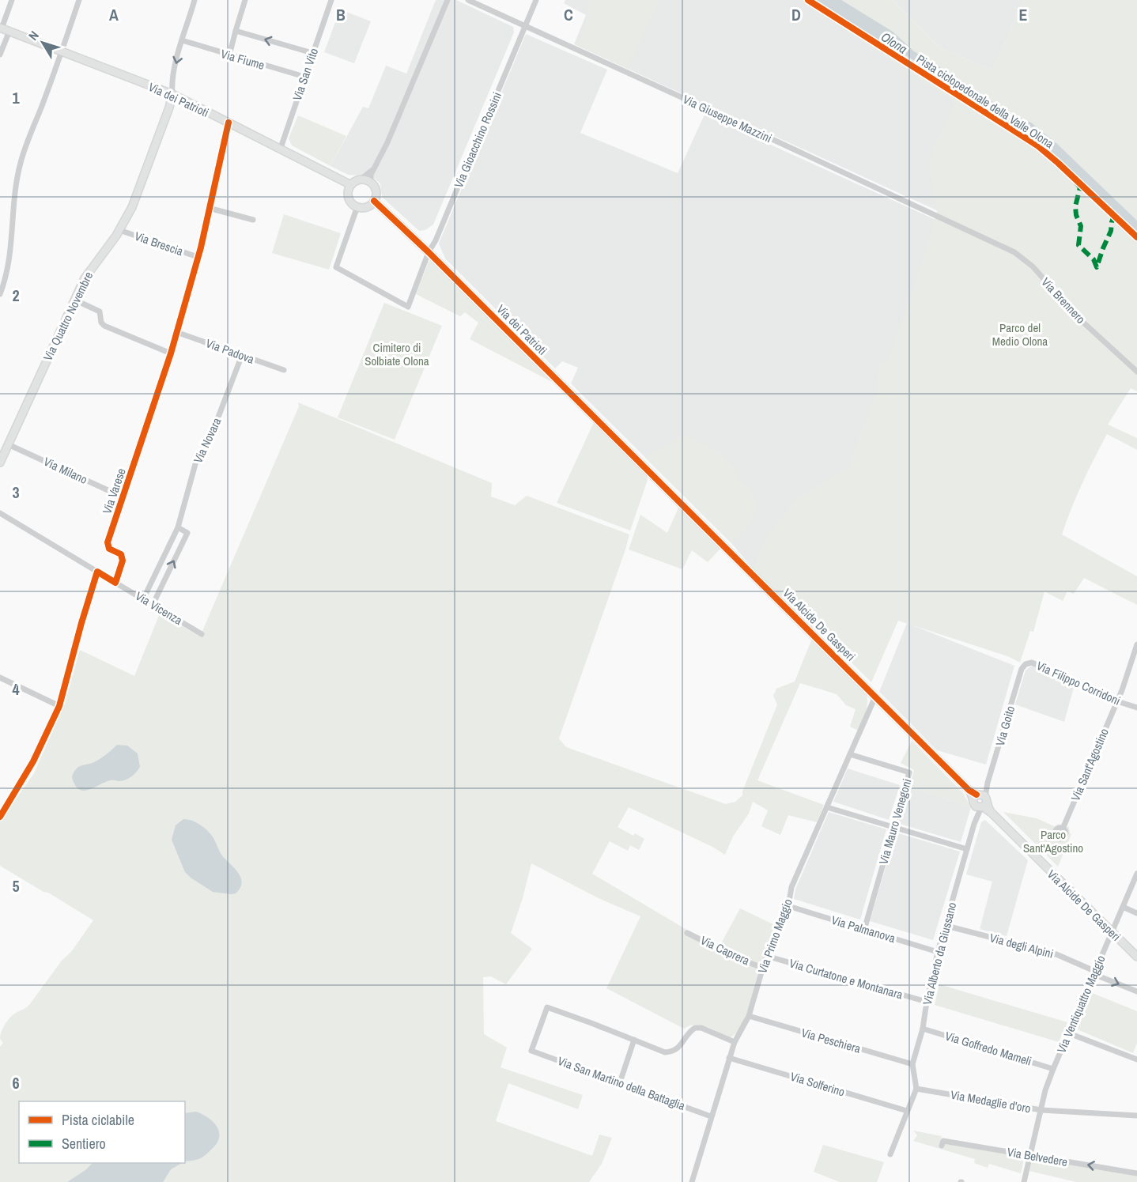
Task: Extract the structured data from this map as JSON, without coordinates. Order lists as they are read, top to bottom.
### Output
{
  "streets": {
    "street": [
      "Via Fiume",
      "Via San Vito",
      "Via dei Patrioti",
      "Via Giuseppe Mazzini",
      "Via Gioacchino Rossini",
      "Via Brescia",
      "Via Brennero",
      "Via Quattro Novembre",
      "Via Padova",
      "Via Novara",
      "Via Milano",
      "Via Varese",
      "Via Vicenza",
      "Via Alcide De Gasperi",
      "Via Filippo Corridoni",
      "Via Goito",
      "Via Sant'Agostino",
      "Via Mauro Venegoni",
      "Via Palmanova",
      "Via Primo Maggio",
      "Via degli Alpini",
      "Via Caprera",
      "Via Alberto da Giussano",
      "Via Curtatone e Montanara",
      "Via Ventiquattro Maggio",
      "Via Peschiera",
      "Via Goffredo Mameli",
      "Via San Martino della Battaglia",
      "Via Solferino",
      "Via Medaglie d'oro",
      "Via Belvedere"
    ],
    "cycle path": ["Pista ciclopedonale della Valle Olona"]
  },
  "crossings": [
    ["Via Fiume", "Via San Vito"],
    ["Via San Vito", "Via dei Patrioti"],
    ["Via dei Patrioti", "Via Gioacchino Rossini"],
    ["Via dei Patrioti", "Via Quattro Novembre"],
    ["Via dei Patrioti", "Via Varese"],
    ["Via dei Patrioti", "Via Alcide De Gasperi"],
    ["Via Giuseppe Mazzini", "Via Gioacchino Rossini"],
    ["Via Giuseppe Mazzini", "Via Brennero"],
    ["Via Brescia", "Via Quattro Novembre"],
    ["Via Brescia", "Via Varese"],
    ["Via Quattro Novembre", "Via Milano"],
    ["Via Padova", "Via Novara"],
    ["Via Padova", "Via Varese"],
    ["Via Novara", "Via Vicenza"],
    ["Via Milano", "Via Varese"],
    ["Via Varese", "Via Vicenza"],
    ["Via Alcide De Gasperi", "Via Goito"],
    ["Via Alcide De Gasperi", "Via Primo Maggio"],
    ["Via Alcide De Gasperi", "Via Alberto da Giussano"],
    ["Via Alcide De Gasperi", "Via Ventiquattro Maggio"],
    ["Via Filippo Corridoni", "Via Goito"],
    ["Via Filippo Corridoni", "Via Sant'Agostino"],
    ["Via Goito", "Via Alberto da Giussano"],
    ["Via Mauro Venegoni", "Via Palmanova"],
    ["Via Mauro Venegoni", "Via Primo Maggio"],
    ["Via Palmanova", "Via Primo Maggio"],
    ["Via Palmanova", "Via Alberto da Giussano"],
    ["Via Primo Maggio", "Via Caprera"],
    ["Via Primo Maggio", "Via Curtatone e Montanara"],
    ["Via Primo Maggio", "Via Peschiera"],
    ["Via Primo Maggio", "Via San Martino della Battaglia"],
    ["Via Primo Maggio", "Via Solferino"],
    ["Via degli Alpini", "Via Alberto da Giussano"],
    ["Via degli Alpini", "Via Ventiquattro Maggio"],
    ["Via Alberto da Giussano", "Via Curtatone e Montanara"],
    ["Via Alberto da Giussano", "Via Peschiera"],
    ["Via Alberto da Giussano", "Via Goffredo Mameli"],
    ["Via Alberto da Giussano", "Via Medaglie d'oro"],
    ["Via Ventiquattro Maggio", "Via Goffredo Mameli"],
    ["Via Ventiquattro Maggio", "Via Medaglie d'oro"],
    ["Via Ventiquattro Maggio", "Via Belvedere"]
  ],
  "one_way": ["Via Belvedere"],
  "water": ["Olona"],
  "parks": ["Parco del Medio Olona", "Cimitero di Solbiate Olona", "Parco Sant'Agostino"],
  "legend": ["Pista ciclabile", "Sentiero"],
  "north": "top left",
  "grid": {
    "columns": [
      "A",
      "B",
      "C",
      "D",
      "E"
    ],
    "rows": [
      "1",
      "2",
      "3",
      "4",
      "5",
      "6"
    ]
  }
}
